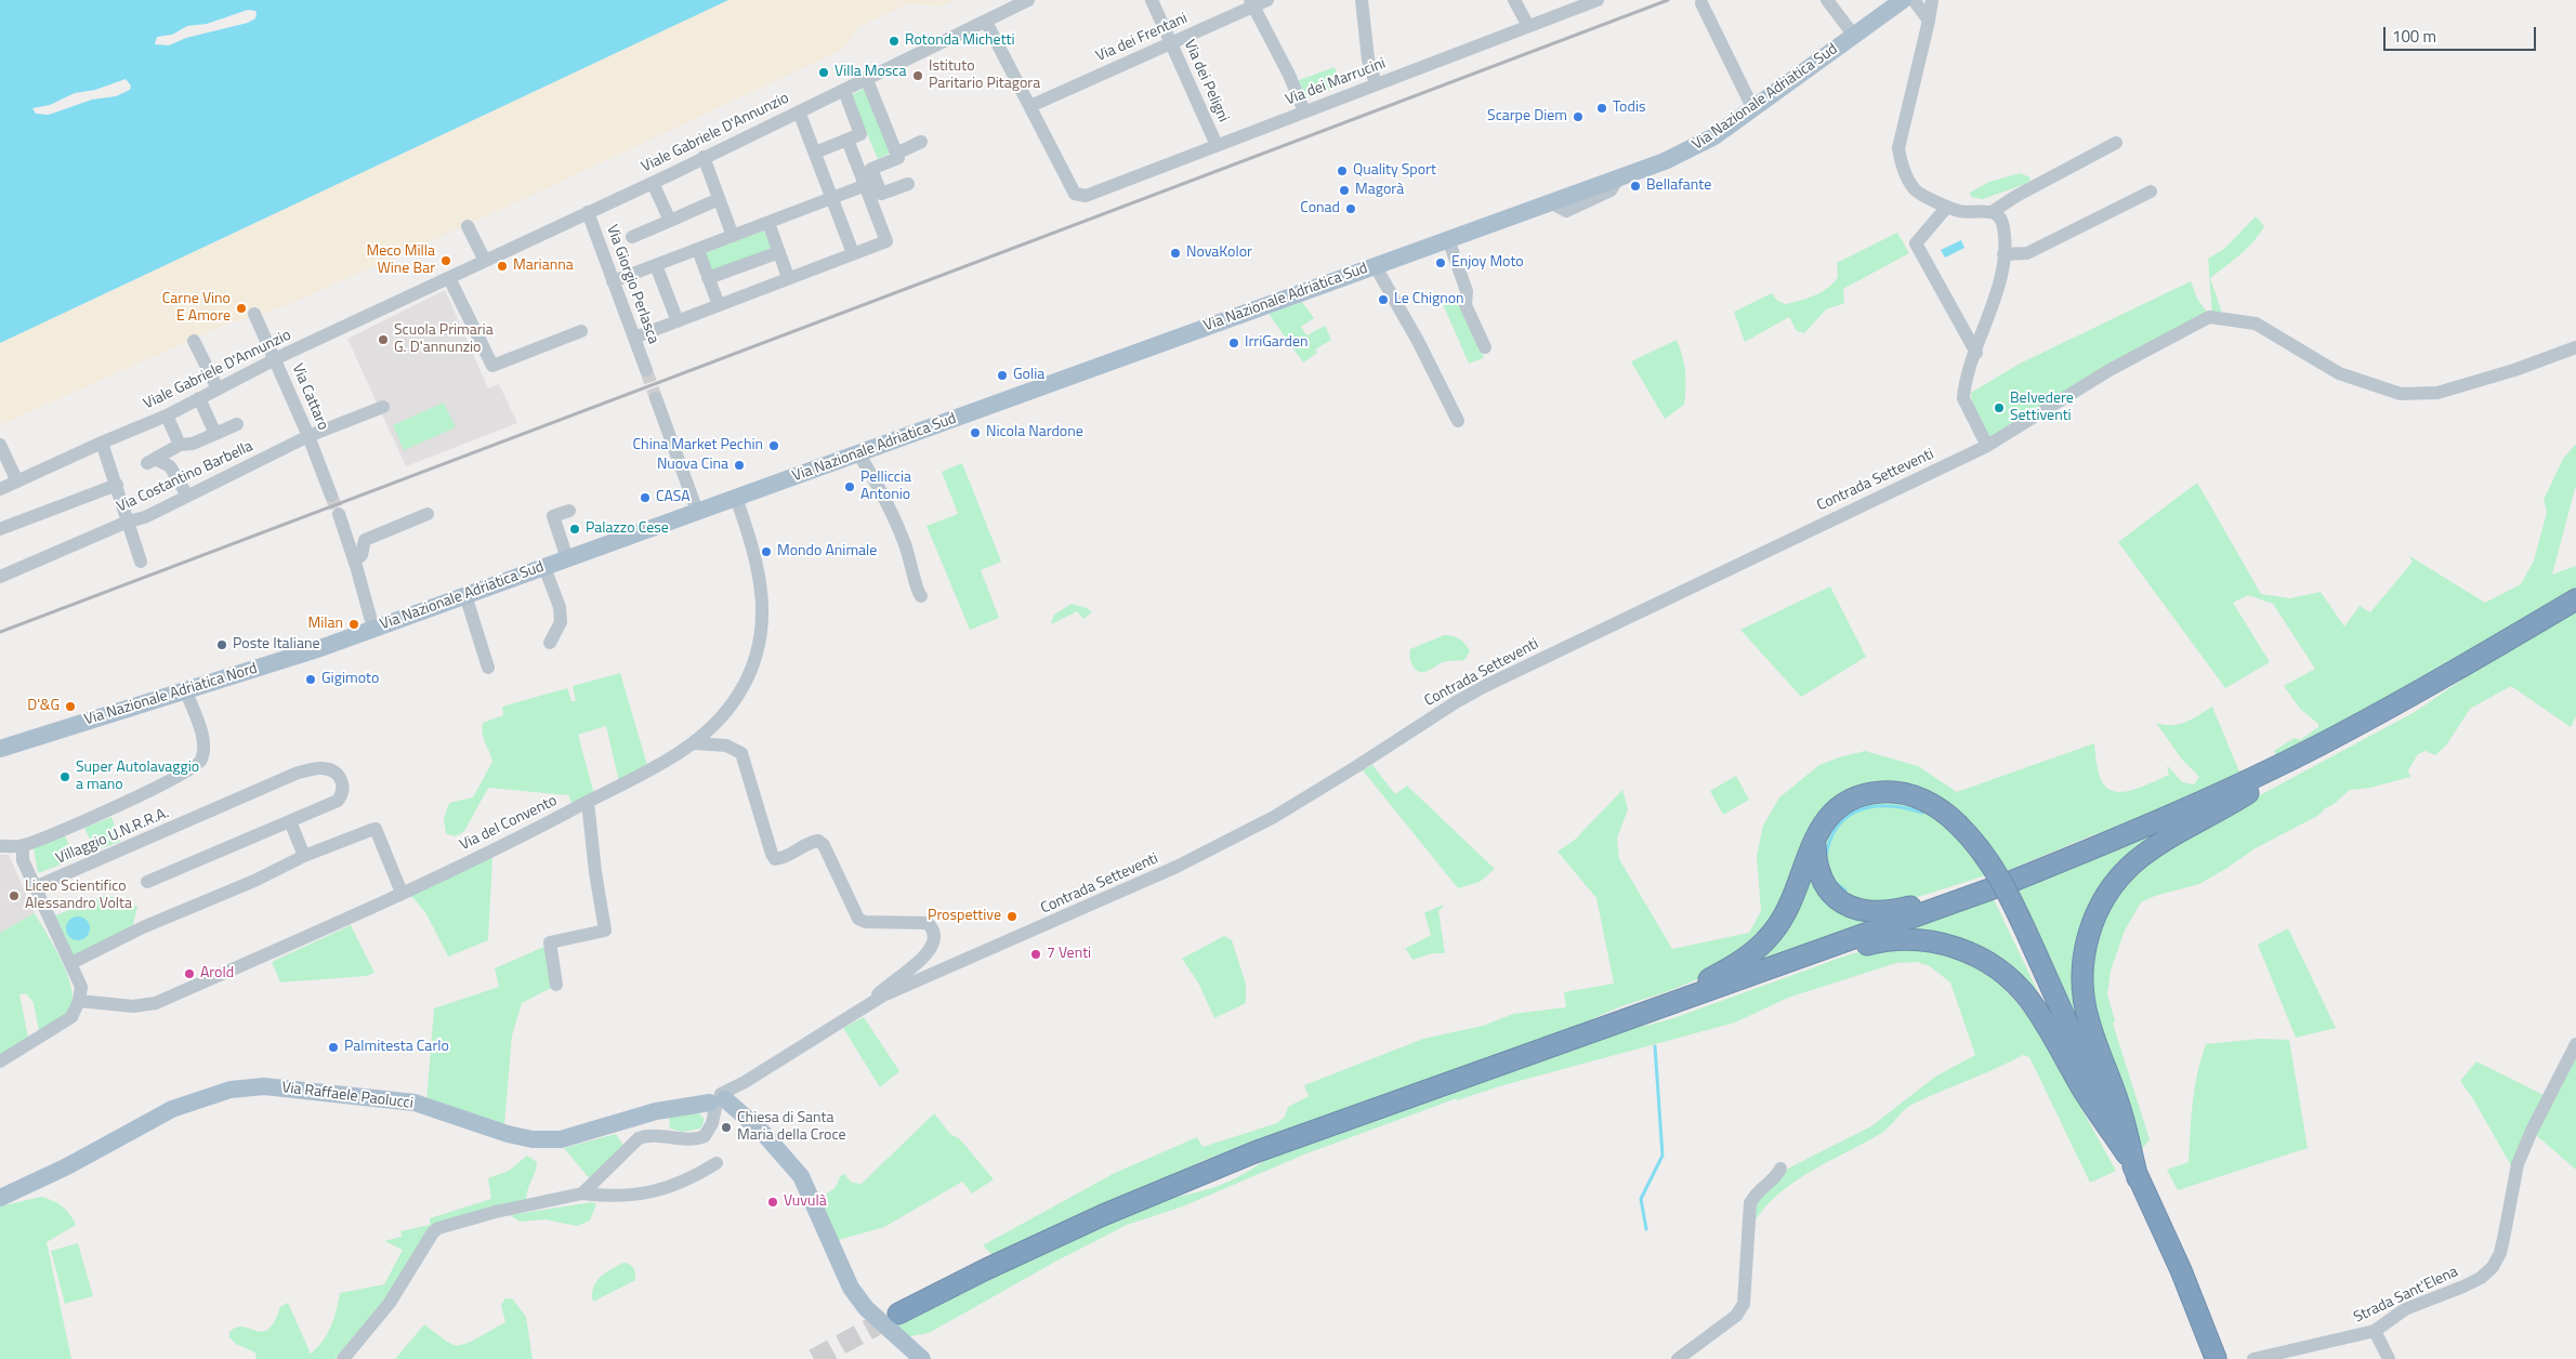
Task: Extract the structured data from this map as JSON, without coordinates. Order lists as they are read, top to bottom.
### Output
{
  "streets": {
    "main road": ["Via Nazionale Adriatica Sud", "Via Nazionale Adriatica Nord", "Via Raffaele Paolucci"],
    "street": [
      "Via dei Frentani",
      "Via dei Peligni",
      "Via dei Marrucini",
      "Viale Gabriele D'Annunzio",
      "Via Giorgio Perlasca",
      "Via Cattaro",
      "Via Costantino Barbella",
      "Contrada Setteventi",
      "Via del Convento",
      "Villaggio U.N.R.R.A.",
      "Strada Sant'Elena"
    ]
  },
  "crossings": [
    ["Via dei Frentani", "Via dei Peligni"],
    ["Via dei Frentani", "Via dei Marrucini"],
    ["Via dei Peligni", "Via dei Marrucini"],
    ["Via Nazionale Adriatica Sud", "Via Nazionale Adriatica Nord"],
    ["Via Nazionale Adriatica Sud", "Via del Convento"],
    ["Viale Gabriele D'Annunzio", "Via Giorgio Perlasca"],
    ["Viale Gabriele D'Annunzio", "Via Cattaro"],
    ["Via Cattaro", "Via Costantino Barbella"],
    ["Contrada Setteventi", "Via Raffaele Paolucci"]
  ],
  "places": [
    "Rotonda Michetti",
    "Villa Mosca",
    "Istituto Paritario Pitagora",
    "Todis",
    "Scarpe Diem",
    "Quality Sport",
    "Bellafante",
    "Magorà",
    "Conad",
    "NovaKolor",
    "Meco Milla Wine Bar",
    "Enjoy Moto",
    "Marianna",
    "Le Chignon",
    "Carne Vino E Amore",
    "Scuola Primaria G. D'annunzio",
    "IrriGarden",
    "Golia",
    "Belvedere Settiventi",
    "Nicola Nardone",
    "China Market Pechin",
    "Nuova Cina",
    "Pelliccia Antonio",
    "CASA",
    "Palazzo Cese",
    "Mondo Animale",
    "Milan",
    "Poste Italiane",
    "Gigimoto",
    "D'&G",
    "Super Autolavaggio a mano",
    "Liceo Scientifico Alessandro Volta",
    "Prospettive",
    "7 Venti",
    "Arold",
    "Palmitesta Carlo",
    "Chiesa di Santa Maria della Croce",
    "Vuvulà"
  ],
  "scale_bar": "100 m"
}
